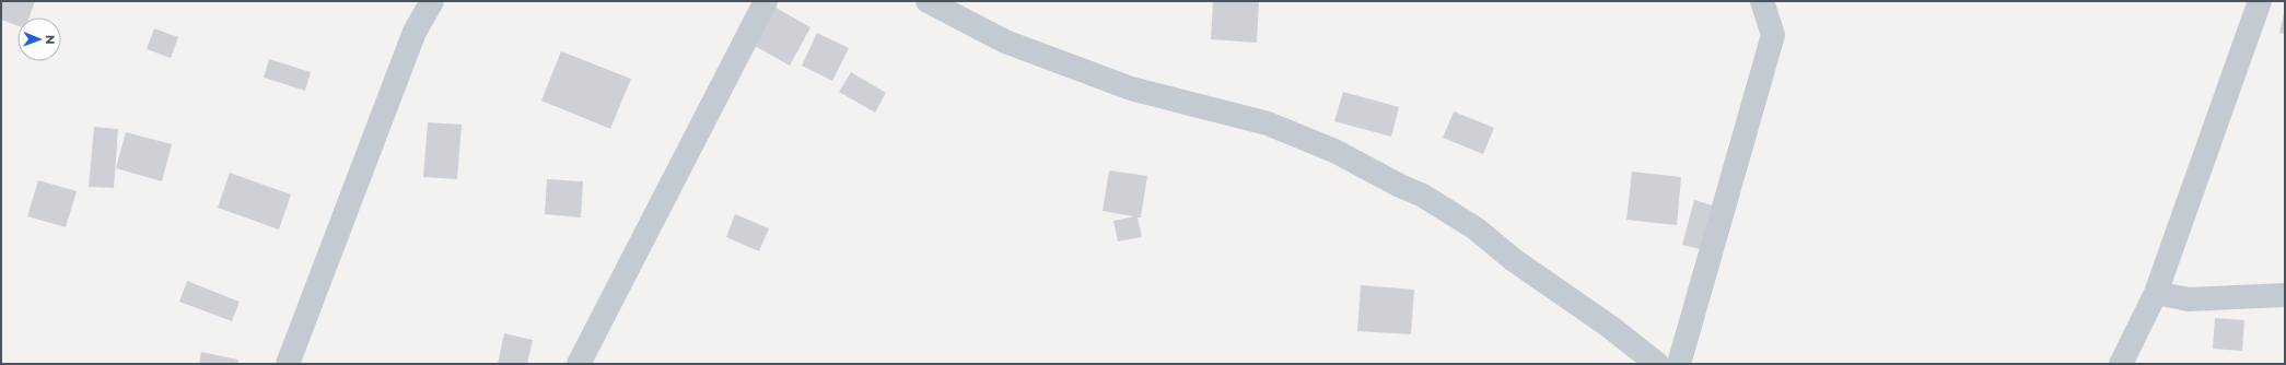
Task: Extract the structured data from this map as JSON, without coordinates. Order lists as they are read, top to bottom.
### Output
{
  "north": "right"
}
